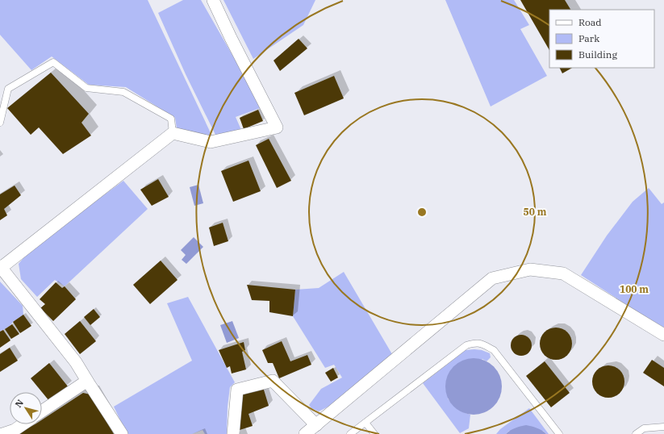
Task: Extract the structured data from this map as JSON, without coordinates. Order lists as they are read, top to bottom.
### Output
{
  "legend": ["Road", "Park", "Building"],
  "north": "top left",
  "rings": ["50 m", "100 m"]
}
